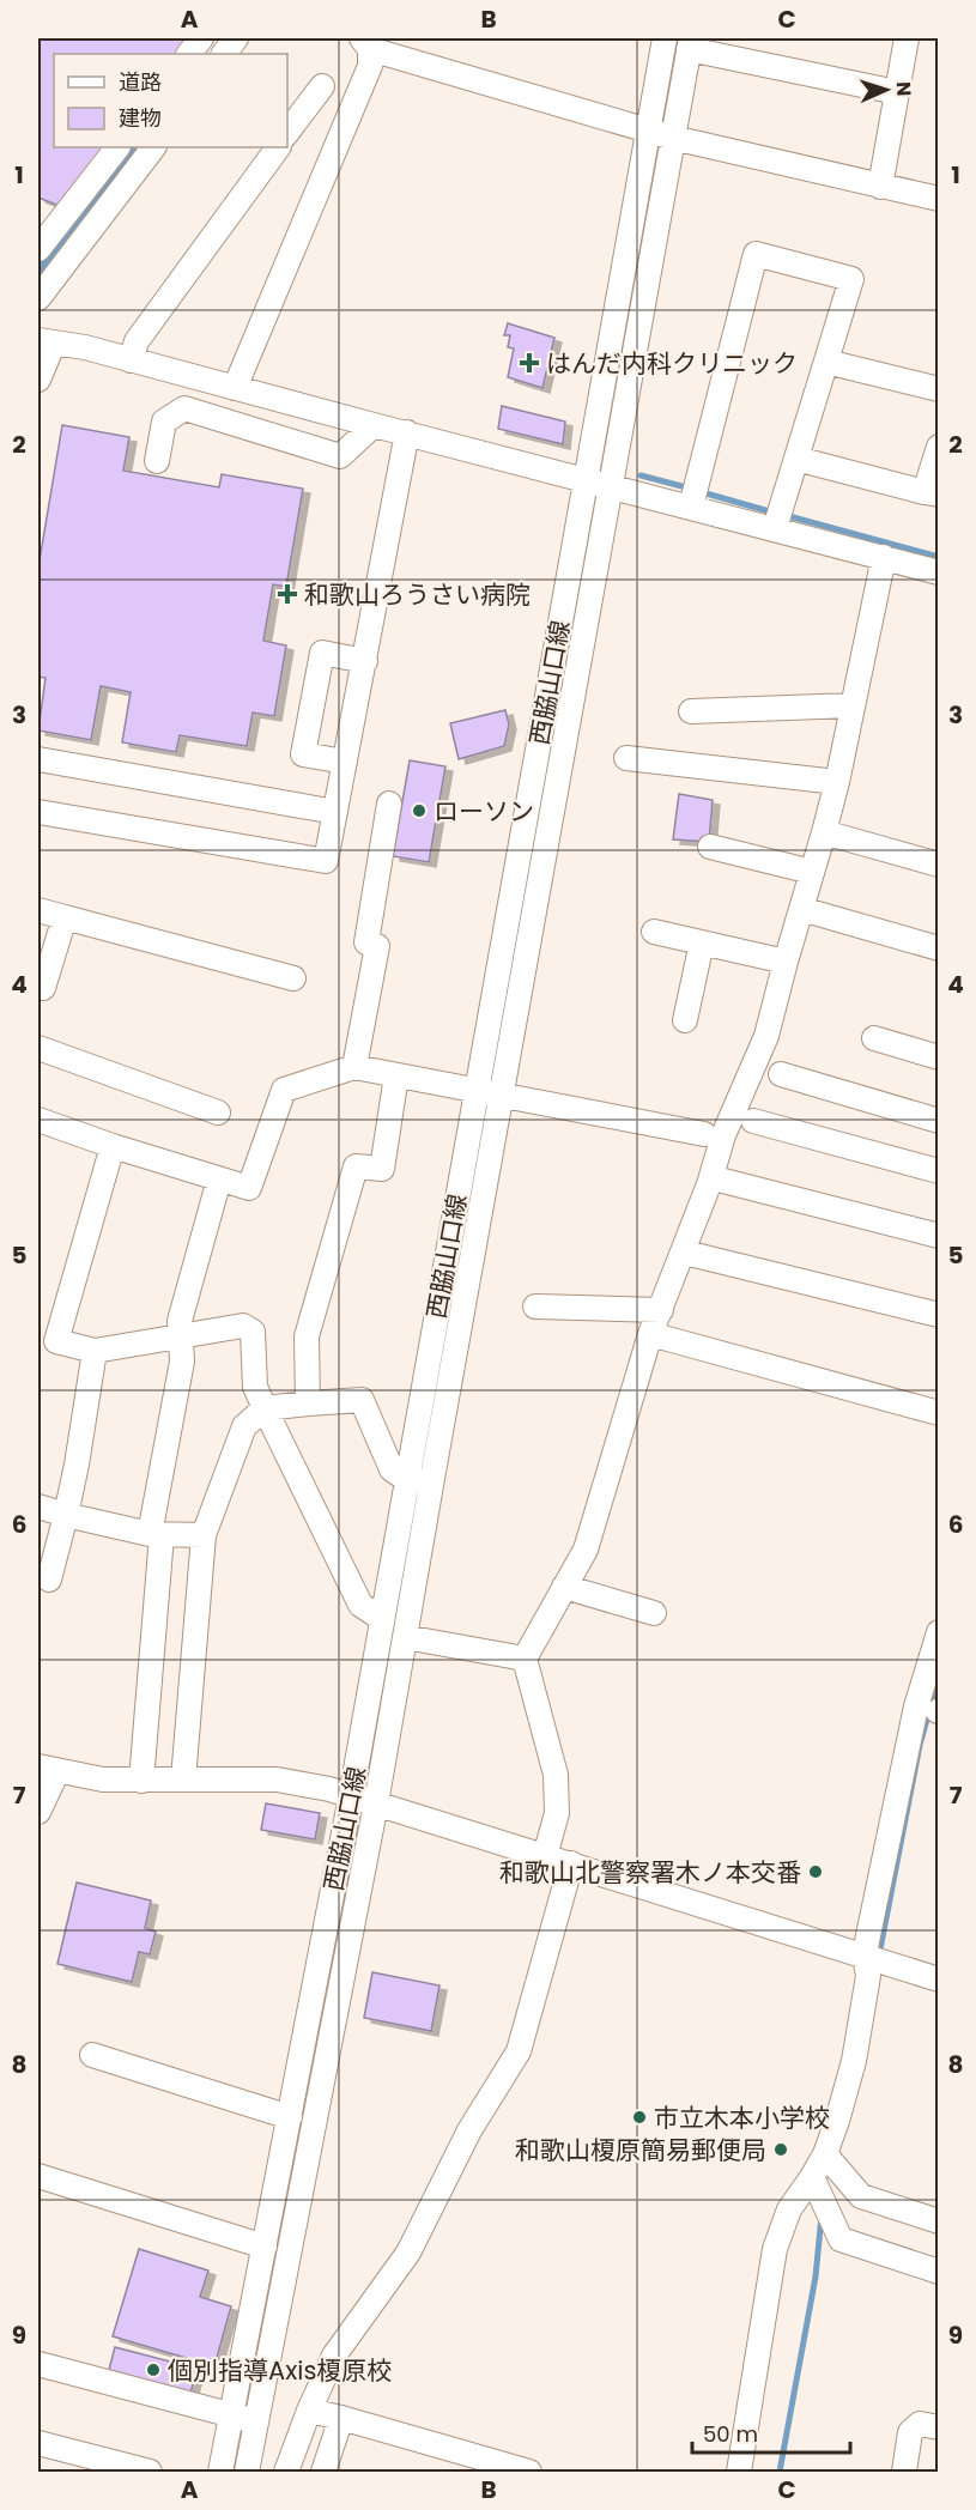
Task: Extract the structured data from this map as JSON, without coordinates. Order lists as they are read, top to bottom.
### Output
{
  "streets": {
    "street": ["西脇山口線"]
  },
  "places": {
    "health": ["はんだ内科クリニック", "和歌山ろうさい病院"],
    "other": [
      "ローソン",
      "和歌山北警察署木ノ本交番",
      "市立木本小学校",
      "和歌山榎原簡易郵便局",
      "個別指導Axis榎原校"
    ]
  },
  "legend": ["道路", "建物"],
  "scale_bar": "50 m",
  "north": "right",
  "grid": {
    "columns": ["A", "B", "C"],
    "rows": [
      "1",
      "2",
      "3",
      "4",
      "5",
      "6",
      "7",
      "8",
      "9"
    ]
  }
}
